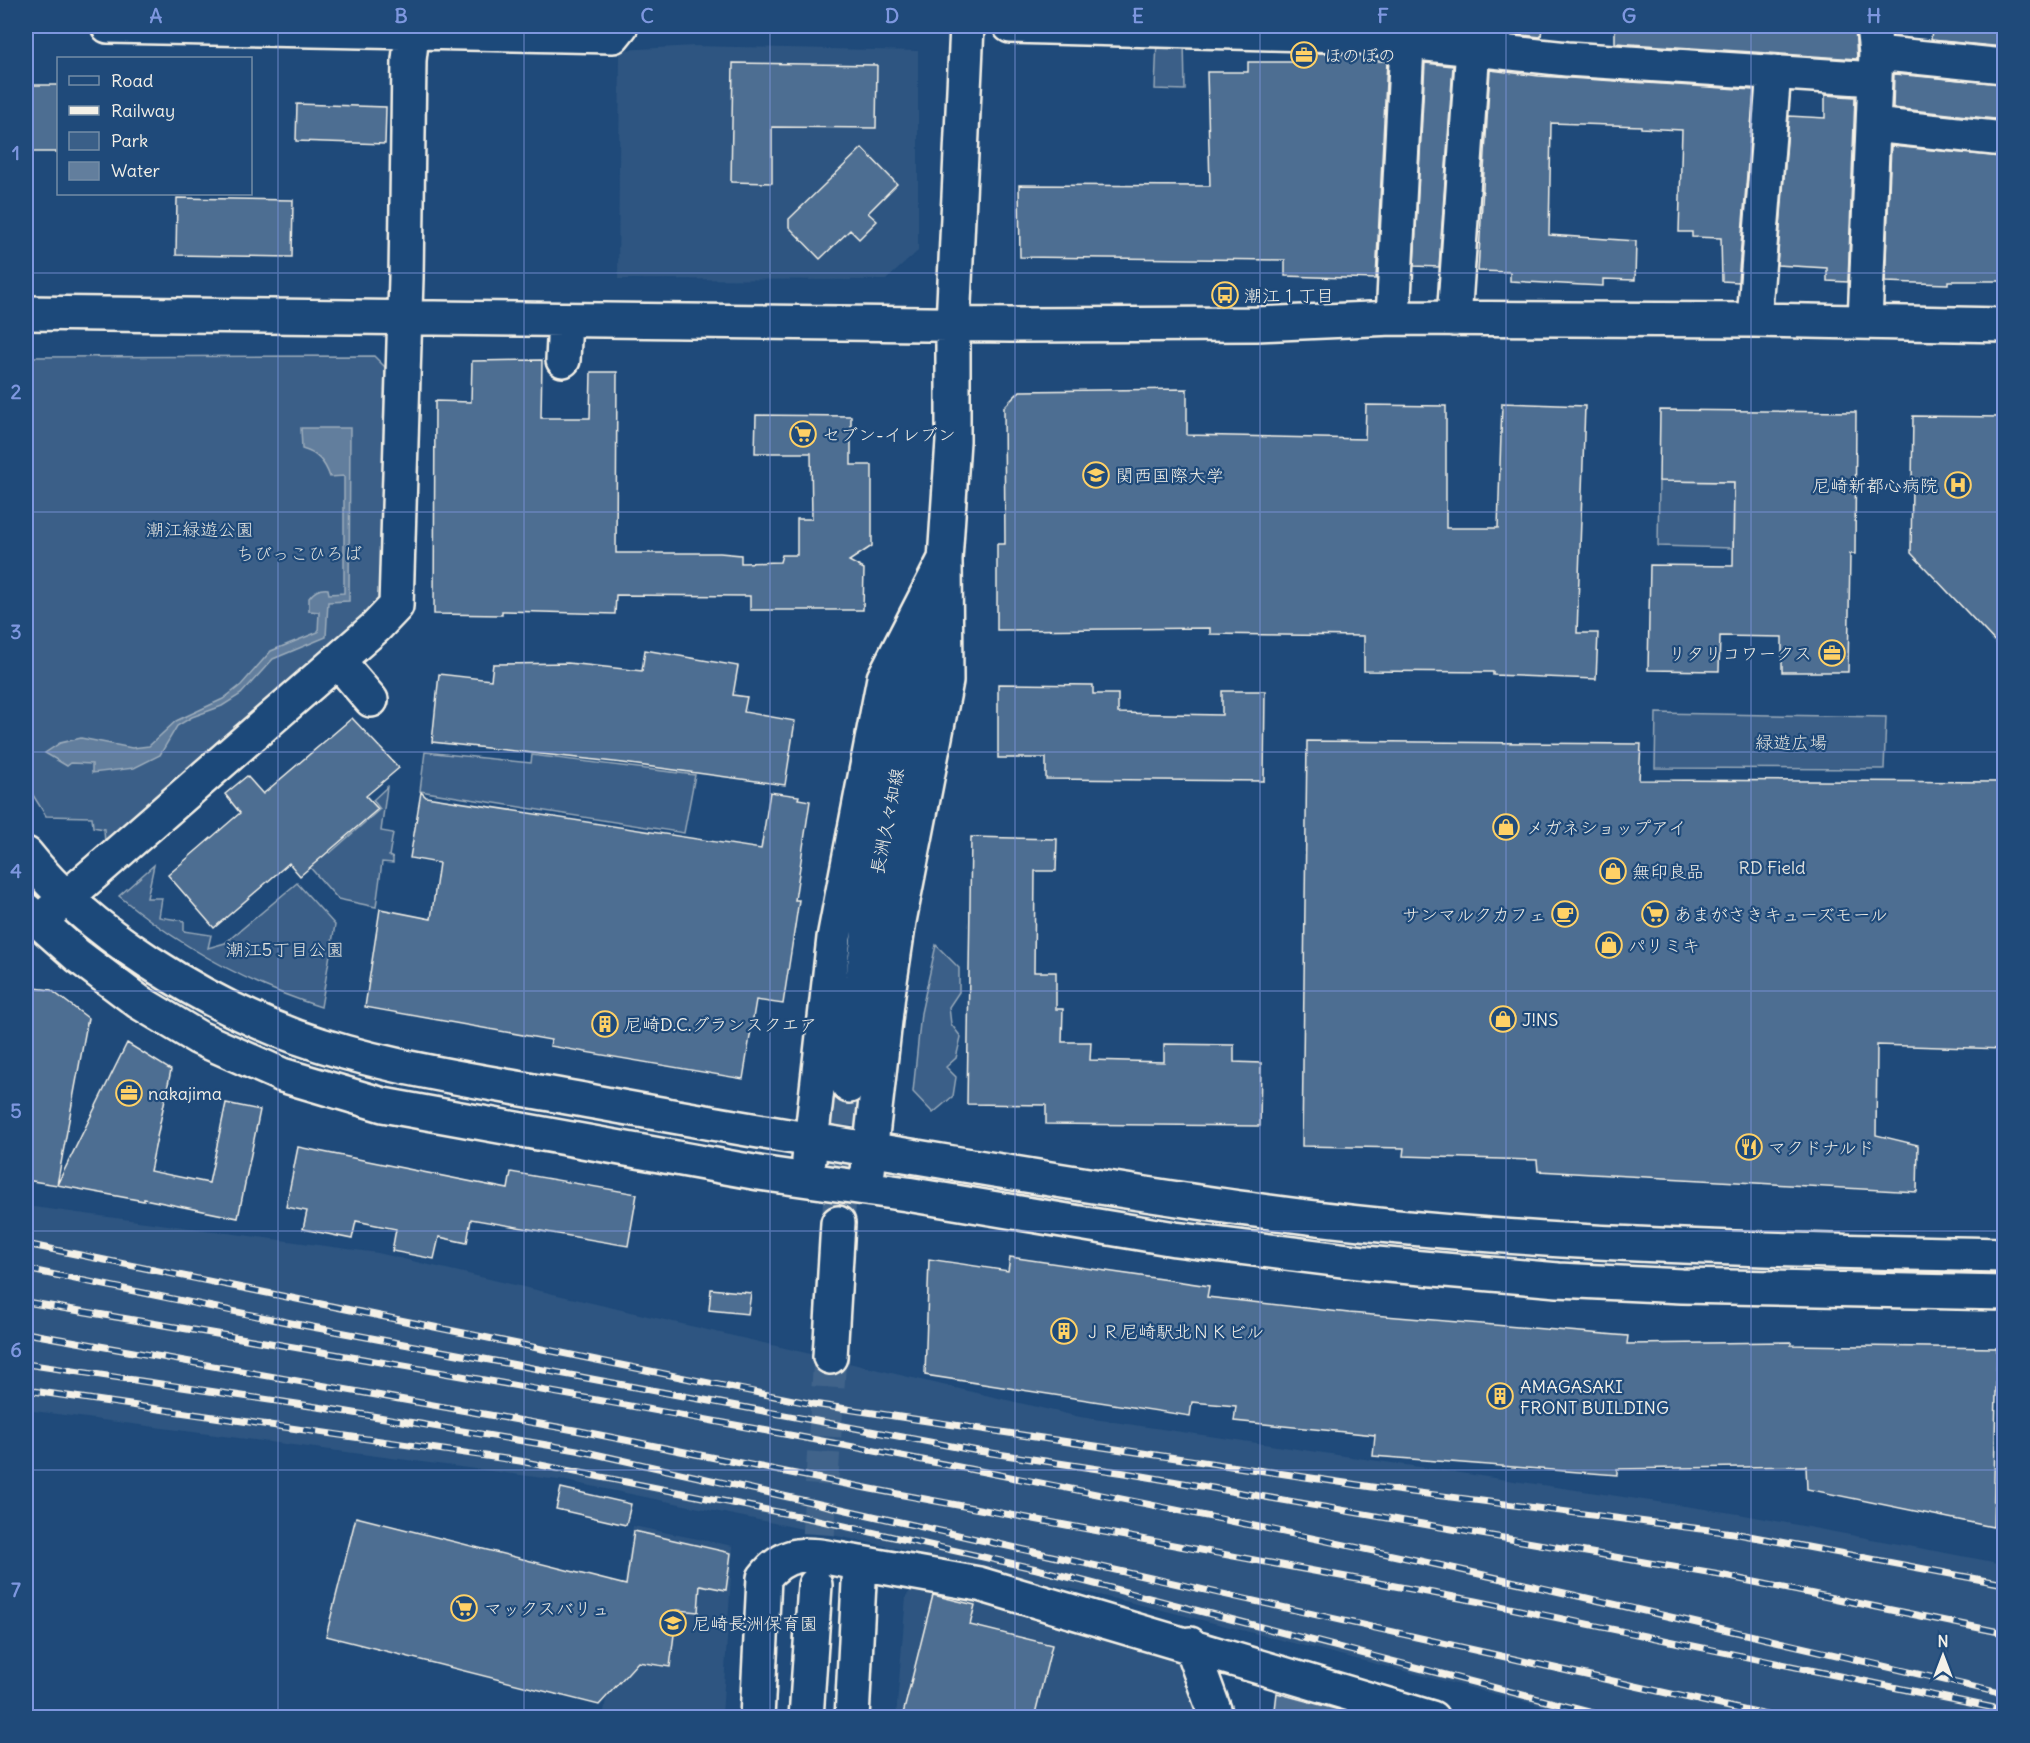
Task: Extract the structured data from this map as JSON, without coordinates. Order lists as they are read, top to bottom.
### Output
{
  "streets": {
    "street": ["長洲久々知線"]
  },
  "parks": [
    "潮江緑遊公園",
    "ちびっこひろば",
    "緑遊広場",
    "RD Field",
    "潮江5丁目公園"
  ],
  "places": {
    "office": ["ほのぼの", "リタリコワークス", "nakajima"],
    "bus stop": ["潮江１丁目"],
    "supermarket": ["セブン-イレブン", "あまがさきキューズモール", "マックスバリュ"],
    "school or university": ["関西国際大学", "尼崎長洲保育園"],
    "hospital": ["尼崎新都心病院"],
    "shop": [
      "メガネショップアイ",
      "無印良品",
      "パリミキ",
      "J!NS"
    ],
    "cafe": ["サンマルクカフェ"],
    "building": ["尼崎D.C.グランスクエア", "ＪＲ尼崎駅北ＮＫビル", "AMAGASAKI FRONT BUILDING"],
    "restaurant": ["マクドナルド"]
  },
  "legend": [
    "Road",
    "Railway",
    "Park",
    "Water"
  ],
  "north": "top",
  "grid": {
    "columns": [
      "A",
      "B",
      "C",
      "D",
      "E",
      "F",
      "G",
      "H"
    ],
    "rows": [
      "1",
      "2",
      "3",
      "4",
      "5",
      "6",
      "7"
    ]
  }
}
